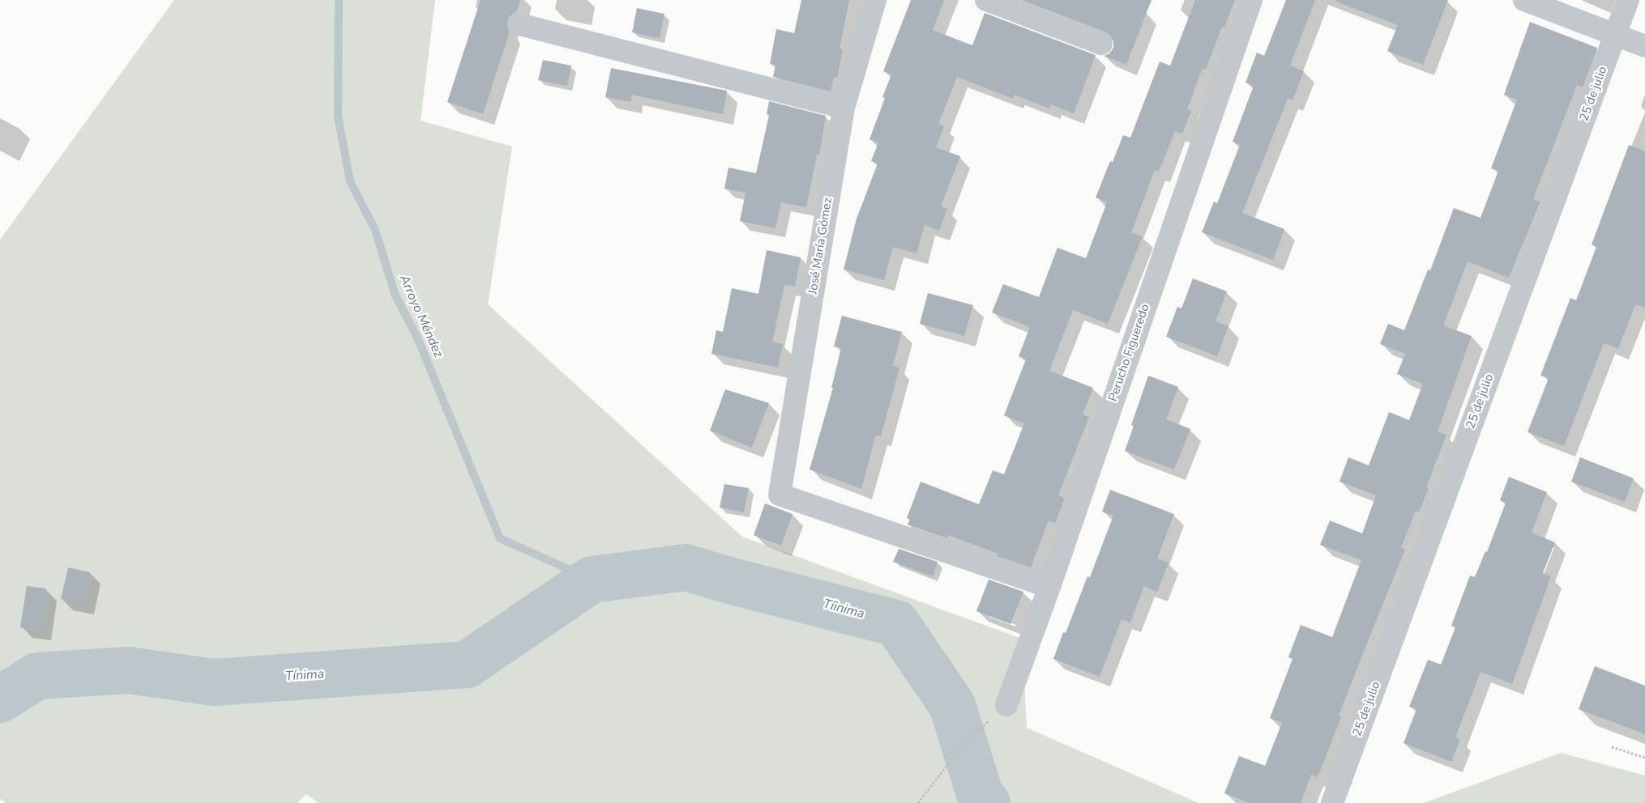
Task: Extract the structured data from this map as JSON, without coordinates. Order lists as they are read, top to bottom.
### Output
{
  "streets": {
    "street": ["25 de julio", "José María Gómez", "Perucho Figueredo"]
  },
  "crossings": [
    ["José María Gómez", "Perucho Figueredo"]
  ],
  "water": ["Arroyo Méndez", "Tíinima", "Tínima"]
}
